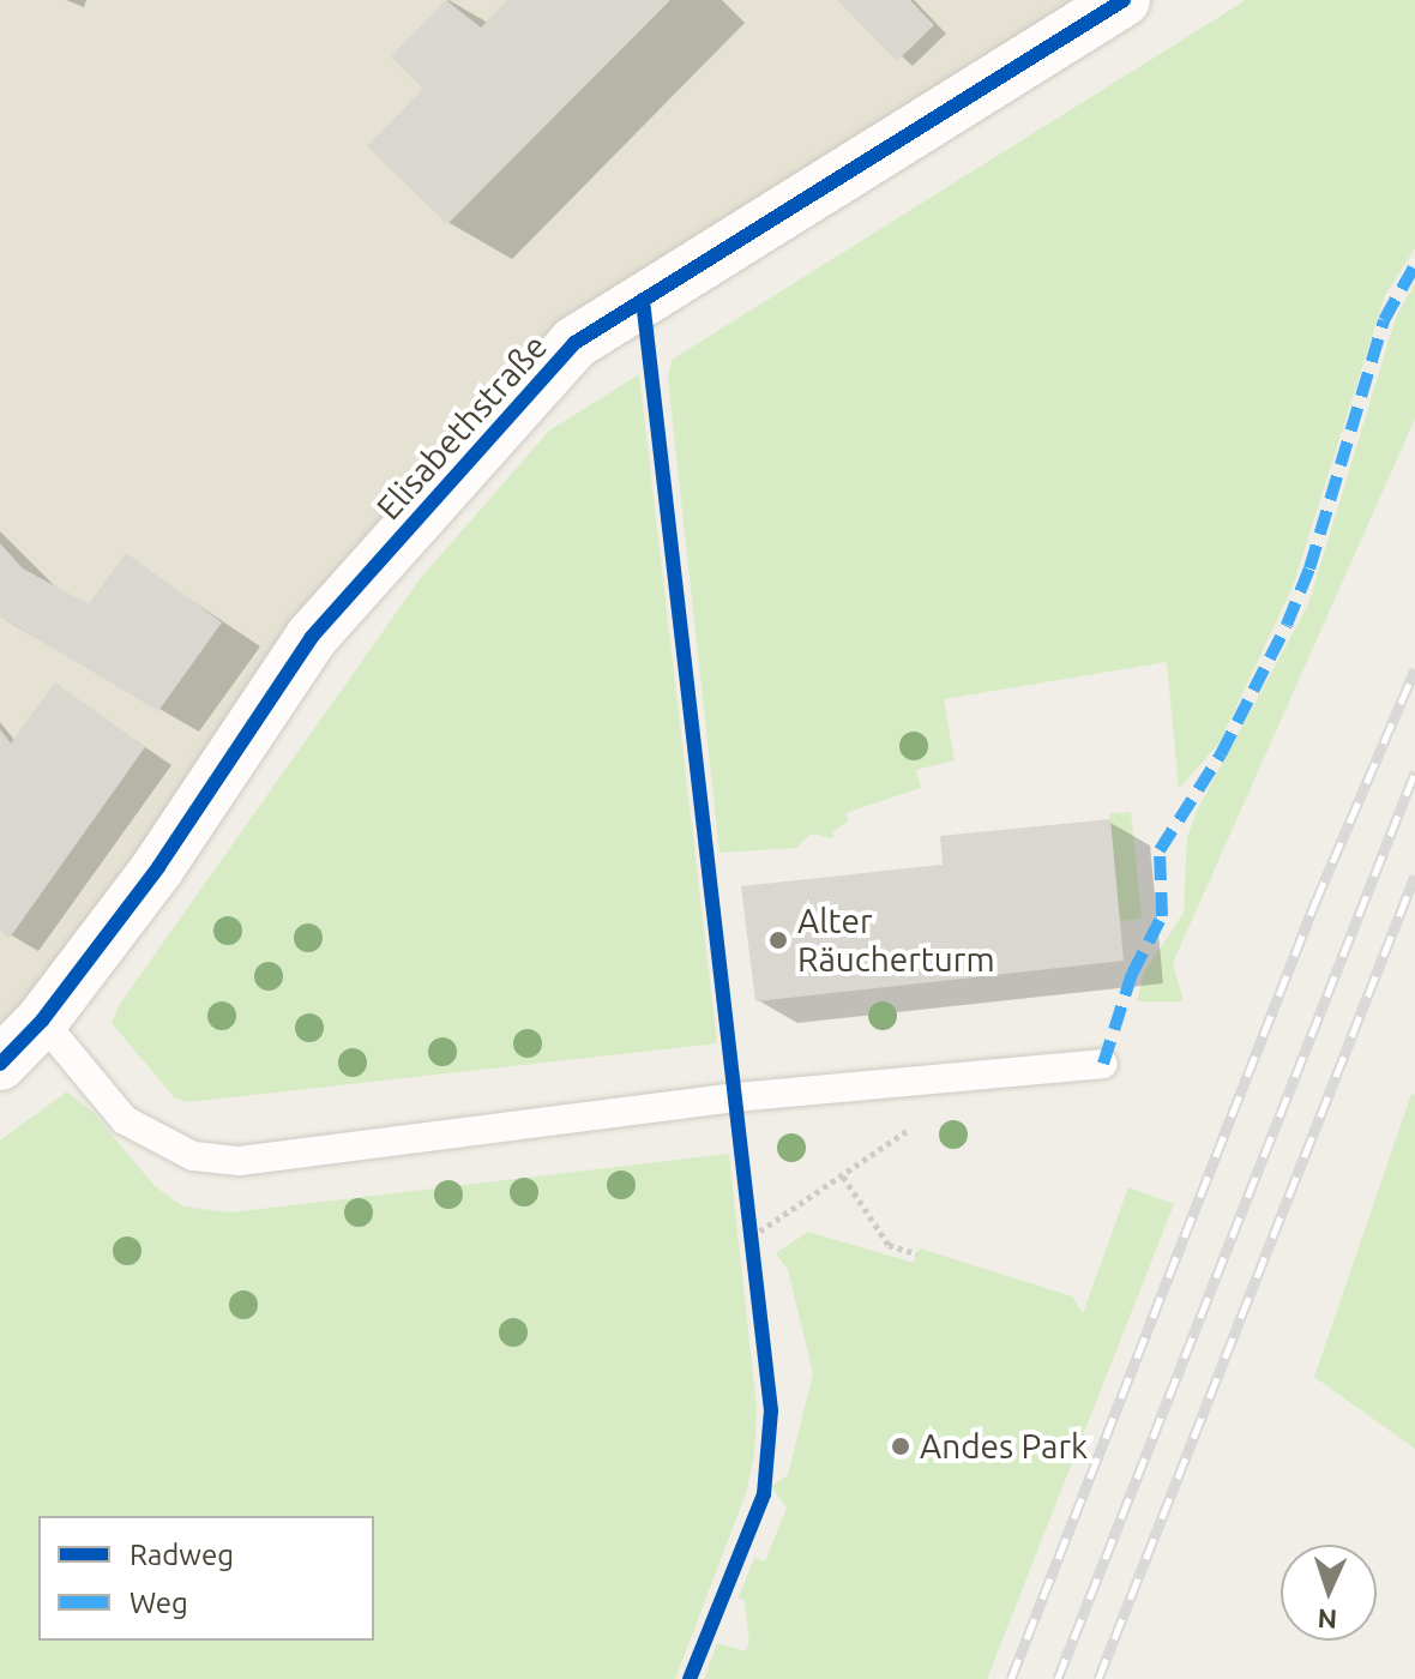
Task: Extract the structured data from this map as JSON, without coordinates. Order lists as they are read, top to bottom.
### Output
{
  "streets": {
    "street": ["Elisabethstraße"]
  },
  "places": ["Alter Räucherturm", "Andes Park"],
  "legend": ["Radweg", "Weg"],
  "north": "bottom"
}
